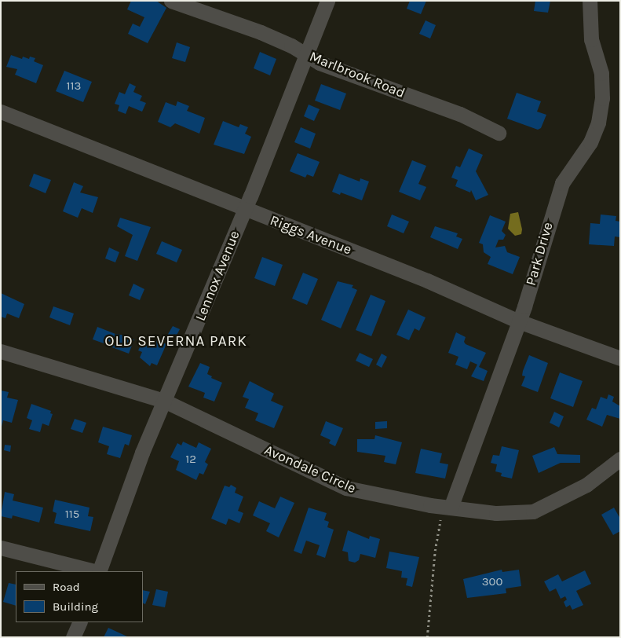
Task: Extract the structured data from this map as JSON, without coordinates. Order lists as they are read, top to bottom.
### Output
{
  "streets": {
    "street": [
      "Marlbrook Road",
      "Riggs Avenue",
      "Park Drive",
      "Lennox Avenue",
      "Avondale Circle"
    ]
  },
  "crossings": [
    ["Marlbrook Road", "Lennox Avenue"],
    ["Riggs Avenue", "Park Drive"],
    ["Riggs Avenue", "Lennox Avenue"],
    ["Park Drive", "Avondale Circle"],
    ["Lennox Avenue", "Avondale Circle"]
  ],
  "districts": ["OLD SEVERNA PARK"],
  "house_numbers": [
    "113",
    "12",
    "115",
    "300"
  ],
  "legend": ["Road", "Building"]
}
